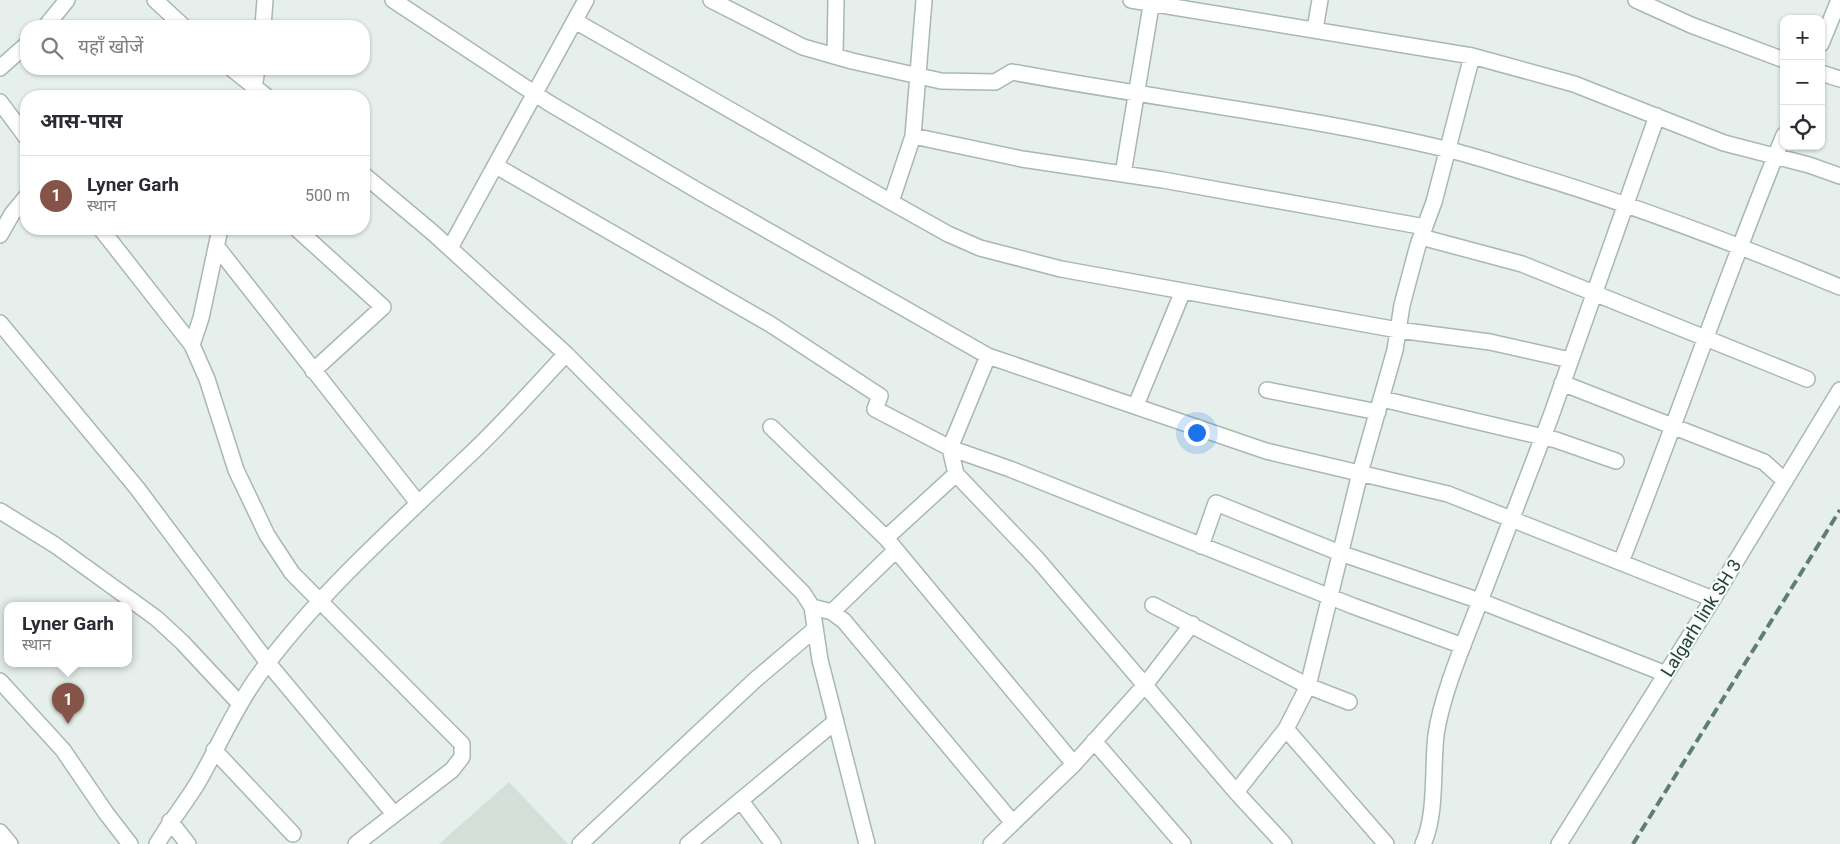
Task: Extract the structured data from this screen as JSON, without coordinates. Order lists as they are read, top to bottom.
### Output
{
  "streets": {
    "street": ["Lalgarh link SH 3"]
  },
  "page": {
    "map_buttons": ["+", "−"],
    "search": "यहाँ खोजें",
    "heading": "आस-पास",
    "list": [
      {
        "mark": "1",
        "name": "Lyner Garh",
        "note": "स्थान",
        "value": "500 m"
      }
    ],
    "popup": ["Lyner Garh", "स्थान"],
    "pins": "1"
  }
}
